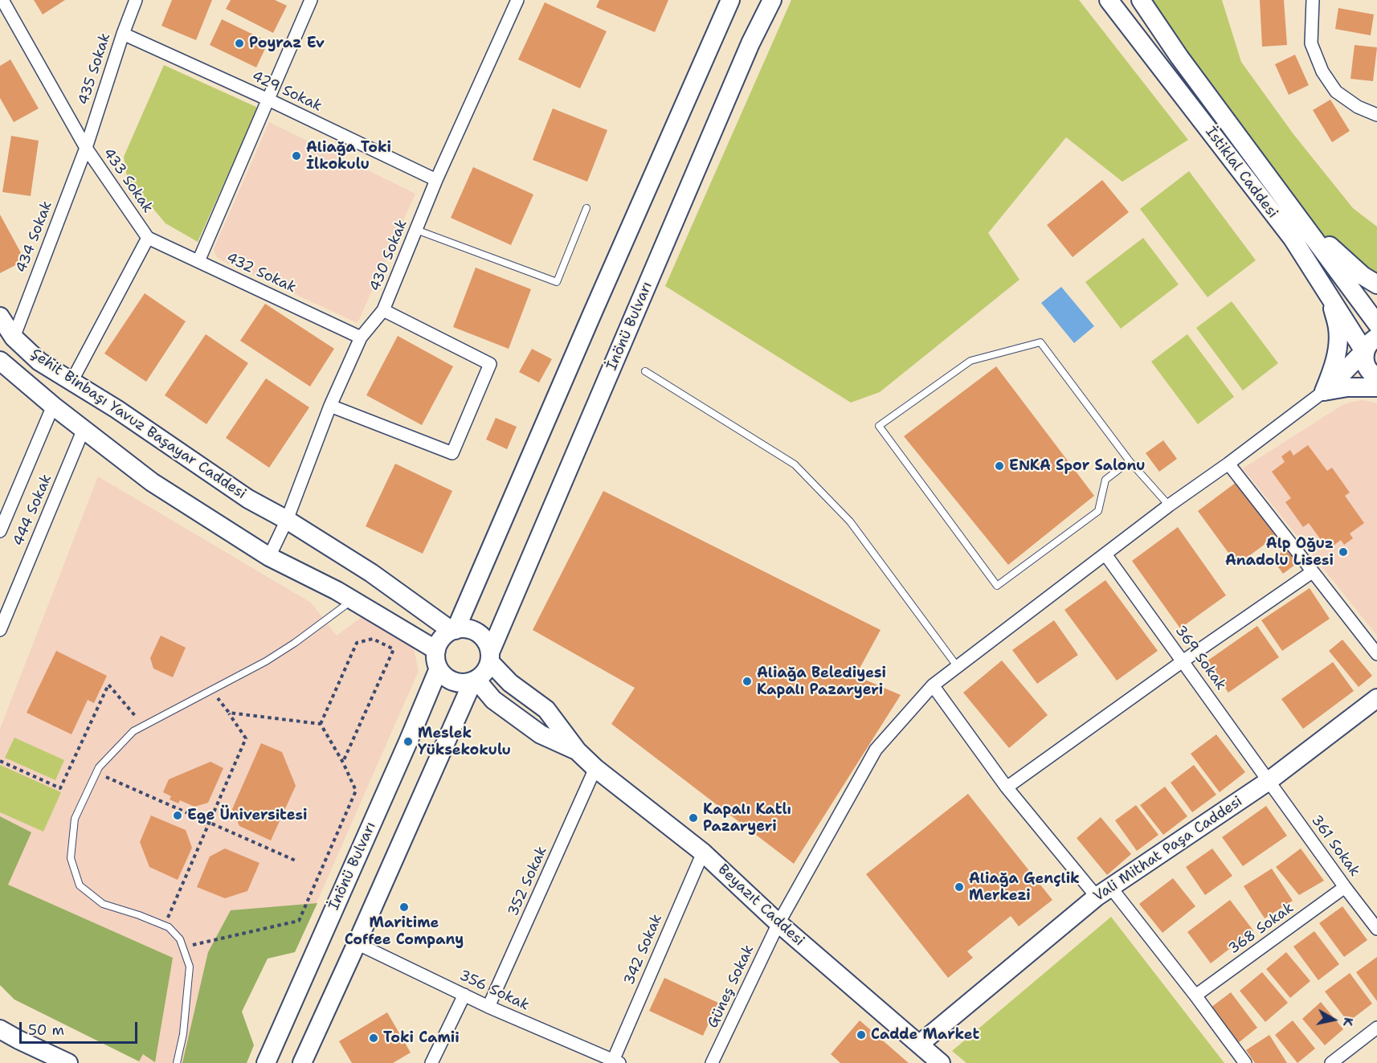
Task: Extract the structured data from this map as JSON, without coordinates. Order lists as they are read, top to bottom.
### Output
{
  "streets": {
    "street": [
      "435 Sokak",
      "429 Sokak",
      "İstiklal Caddesi",
      "433 Sokak",
      "434 Sokak",
      "430 Sokak",
      "432 Sokak",
      "İnönü Bulvarı",
      "Şehit Binbaşı Yavuz Başayar Caddesi",
      "444 Sokak",
      "369 Sokak",
      "361 Sokak",
      "Vali Mithat Paşa Caddesi",
      "352 Sokak",
      "Beyazıt Caddesi",
      "368 Sokak",
      "342 Sokak",
      "Güneş Sokak",
      "356 Sokak"
    ]
  },
  "crossings": [
    ["435 Sokak", "429 Sokak"],
    ["435 Sokak", "433 Sokak"],
    ["435 Sokak", "434 Sokak"],
    ["429 Sokak", "430 Sokak"],
    ["433 Sokak", "434 Sokak"],
    ["433 Sokak", "432 Sokak"],
    ["434 Sokak", "Şehit Binbaşı Yavuz Başayar Caddesi"],
    ["430 Sokak", "432 Sokak"],
    ["430 Sokak", "Şehit Binbaşı Yavuz Başayar Caddesi"],
    ["İnönü Bulvarı", "Şehit Binbaşı Yavuz Başayar Caddesi"],
    ["İnönü Bulvarı", "Beyazıt Caddesi"],
    ["Şehit Binbaşı Yavuz Başayar Caddesi", "444 Sokak"],
    ["Şehit Binbaşı Yavuz Başayar Caddesi", "Beyazıt Caddesi"],
    ["369 Sokak", "361 Sokak"],
    ["369 Sokak", "Vali Mithat Paşa Caddesi"],
    ["369 Sokak", "Güneş Sokak"],
    ["361 Sokak", "Vali Mithat Paşa Caddesi"],
    ["361 Sokak", "368 Sokak"],
    ["Vali Mithat Paşa Caddesi", "Beyazıt Caddesi"],
    ["352 Sokak", "Beyazıt Caddesi"],
    ["352 Sokak", "356 Sokak"],
    ["Beyazıt Caddesi", "342 Sokak"],
    ["Beyazıt Caddesi", "Güneş Sokak"],
    ["342 Sokak", "356 Sokak"]
  ],
  "places": [
    "Poyraz Ev",
    "Aliağa Toki İlkokulu",
    "ENKA Spor Salonu",
    "Alp Oğuz Anadolu Lisesi",
    "Aliağa Belediyesi Kapalı Pazaryeri",
    "Meslek Yüksekokulu",
    "Ege Üniversitesi",
    "Kapalı Katlı Pazaryeri",
    "Aliağa Gençlik Merkezi",
    "Maritime Coffee Company",
    "Cadde Market",
    "Toki Camii"
  ],
  "scale_bar": "50 m",
  "north": "right"
}
